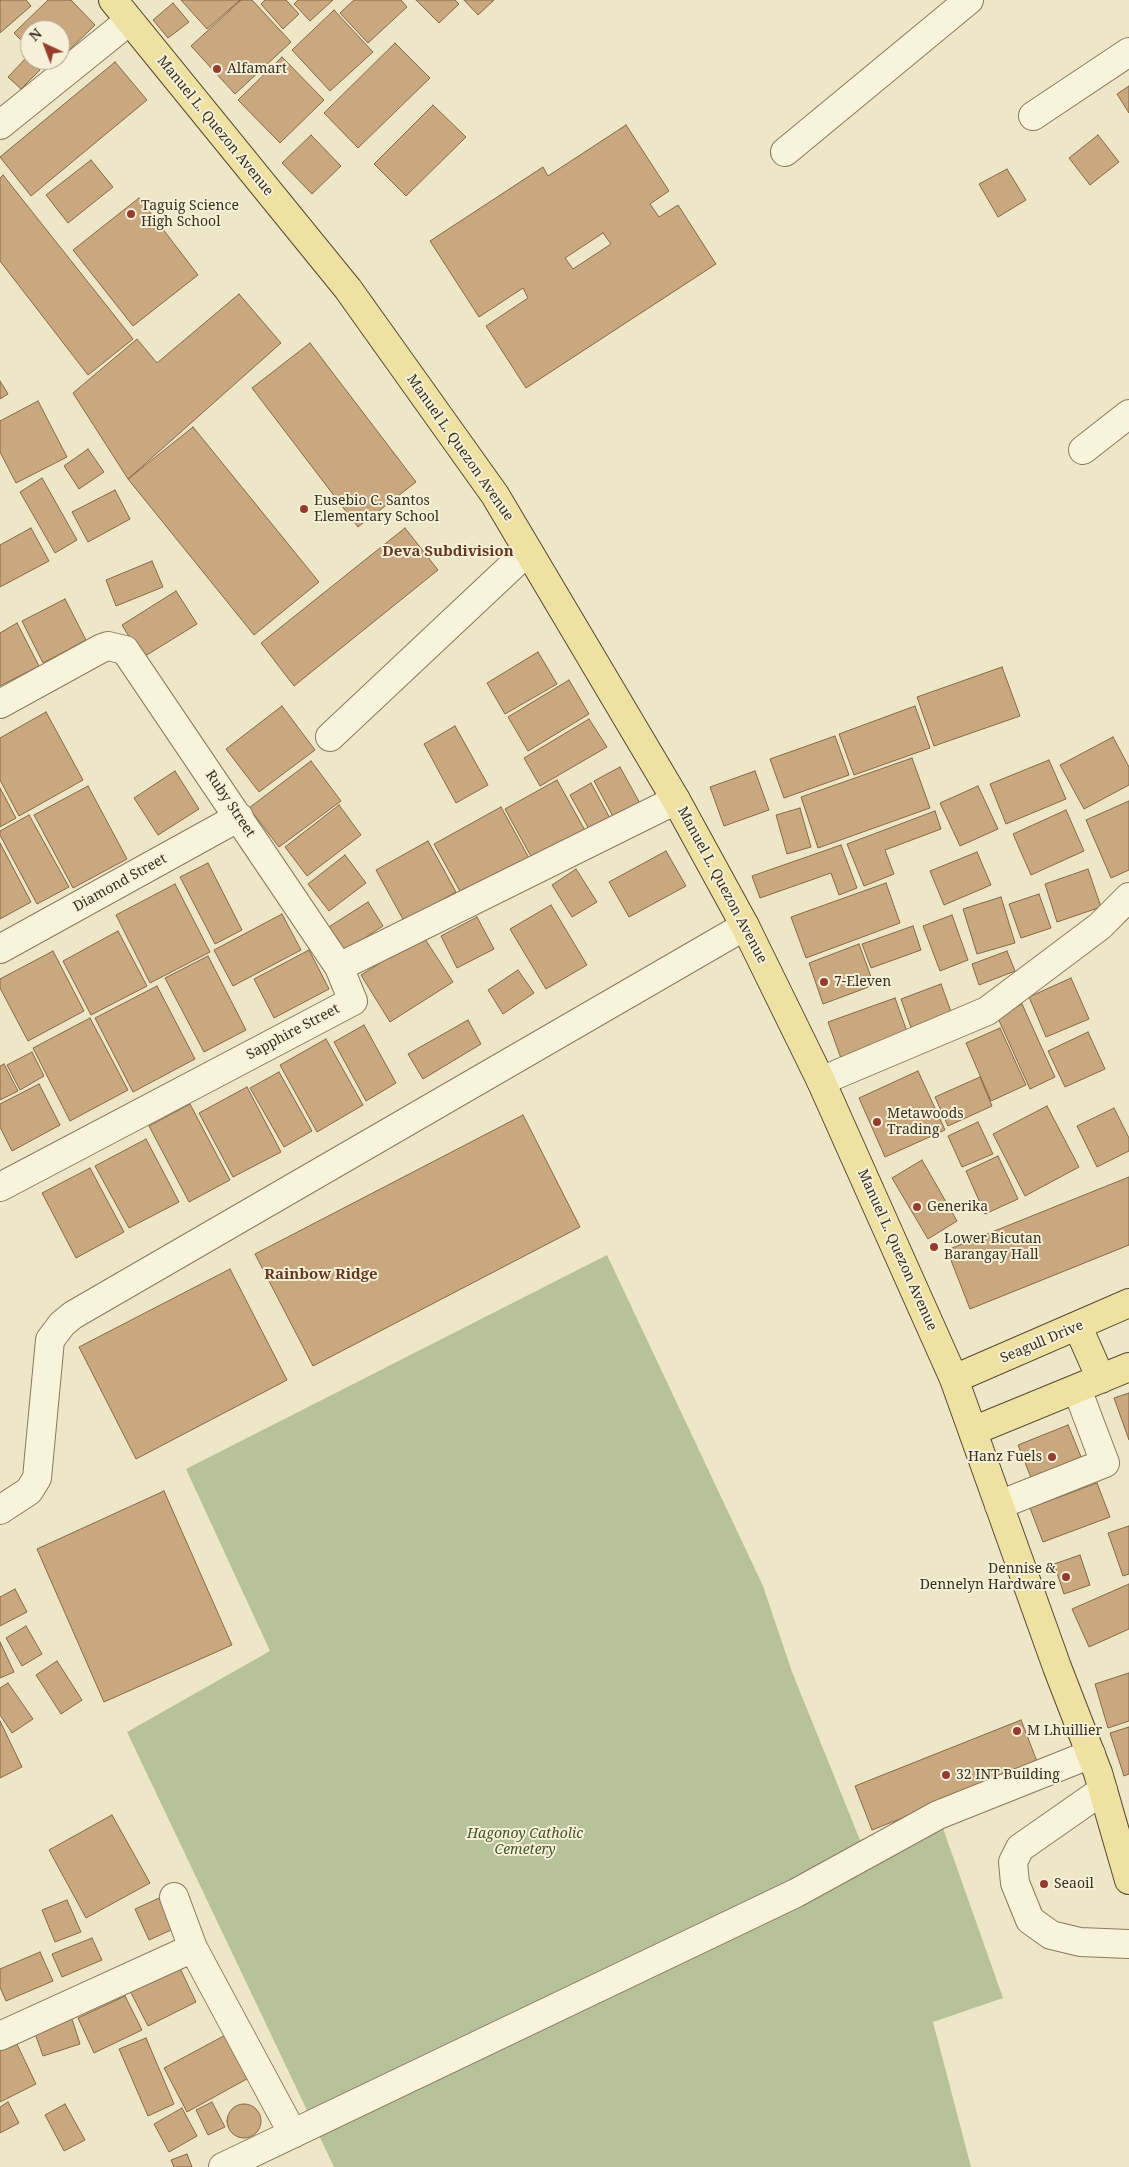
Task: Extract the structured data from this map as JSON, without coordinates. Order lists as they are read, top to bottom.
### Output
{
  "streets": {
    "main road": ["Manuel L. Quezon Avenue", "Seagull Drive"],
    "street": ["Ruby Street", "Diamond Street", "Sapphire Street"]
  },
  "crossings": [
    ["Manuel L. Quezon Avenue", "Seagull Drive"],
    ["Ruby Street", "Diamond Street"],
    ["Ruby Street", "Sapphire Street"]
  ],
  "districts": ["Deva Subdivision", "Rainbow Ridge"],
  "parks": ["Hagonoy Catholic Cemetery"],
  "places": [
    "Alfamart",
    "Taguig Science High School",
    "Eusebio C. Santos Elementary School",
    "7-Eleven",
    "Metawoods Trading",
    "Generika",
    "Lower Bicutan Barangay Hall",
    "Hanz Fuels",
    "Dennise & Dennelyn Hardware",
    "M Lhuillier",
    "32 INT Building",
    "Seaoil"
  ],
  "north": "top left"
}
